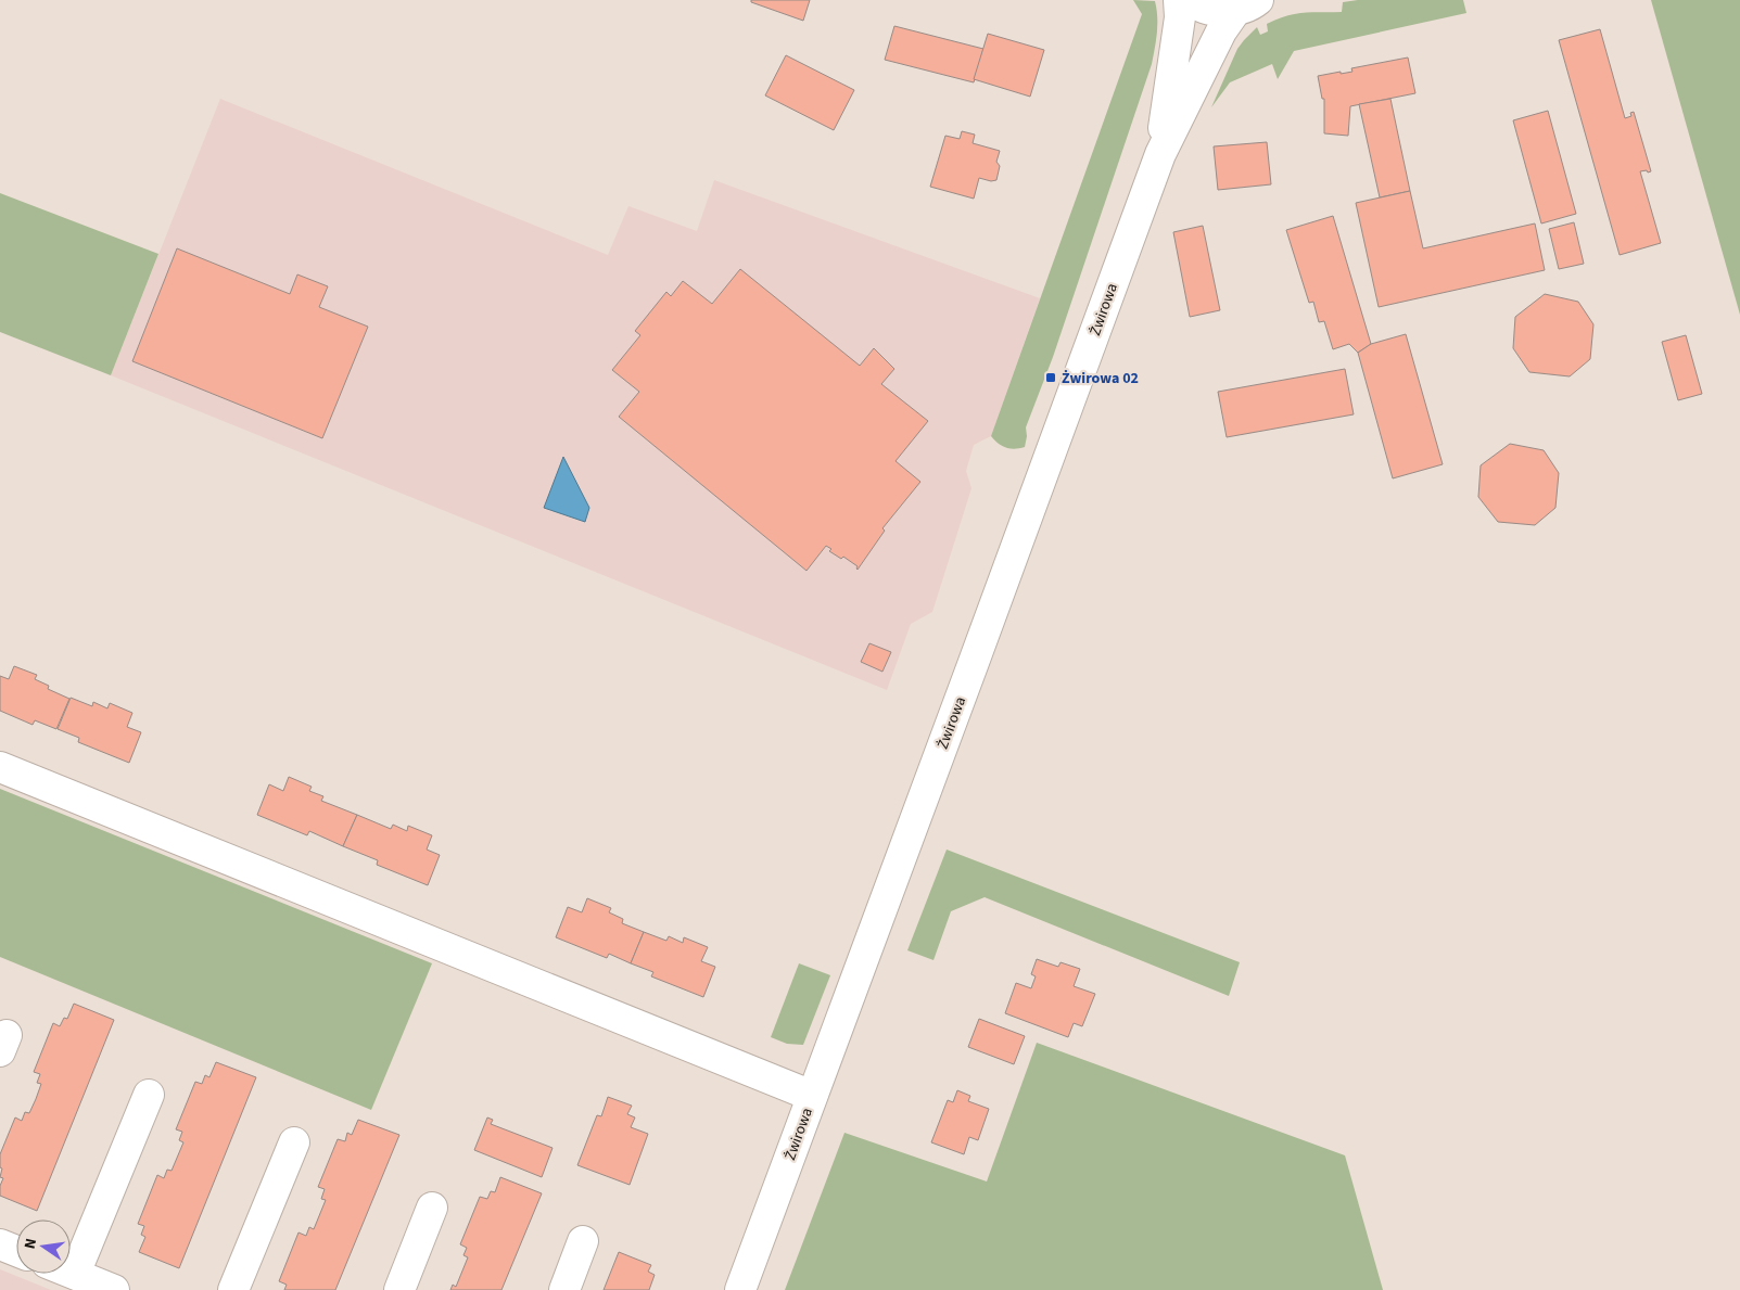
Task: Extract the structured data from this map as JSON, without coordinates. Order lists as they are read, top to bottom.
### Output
{
  "streets": {
    "street": ["Żwirowa"]
  },
  "places": {
    "transit": ["Żwirowa 02"]
  },
  "north": "left"
}
